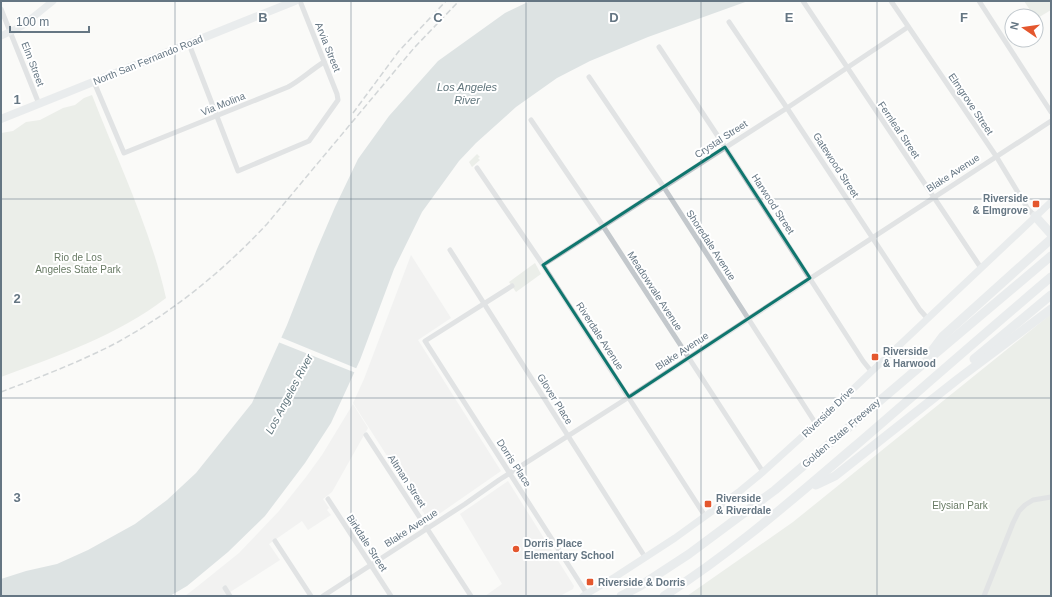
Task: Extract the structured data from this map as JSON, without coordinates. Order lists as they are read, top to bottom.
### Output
{
  "streets": {
    "highway": ["Golden State Freeway"],
    "main road": ["North San Fernando Road", "Riverside Drive"],
    "street": [
      "Arvia Street",
      "Elm Street",
      "Via Molina",
      "Elmgrove Street",
      "Fernleaf Street",
      "Crystal Street",
      "Gatewood Street",
      "Blake Avenue",
      "Harwood Street",
      "Shoredale Avenue",
      "Meadowvale Avenue",
      "Riverdale Avenue",
      "Glover Place",
      "Dorris Place",
      "Altman Street",
      "Birkdale Street"
    ]
  },
  "crossings": [
    ["Arvia Street", "Via Molina"],
    ["North San Fernando Road", "Elm Street"],
    ["North San Fernando Road", "Via Molina"],
    ["Elmgrove Street", "Crystal Street"],
    ["Elmgrove Street", "Blake Avenue"],
    ["Elmgrove Street", "Riverside Drive"],
    ["Fernleaf Street", "Crystal Street"],
    ["Fernleaf Street", "Blake Avenue"],
    ["Fernleaf Street", "Riverside Drive"],
    ["Crystal Street", "Gatewood Street"],
    ["Crystal Street", "Harwood Street"],
    ["Crystal Street", "Shoredale Avenue"],
    ["Crystal Street", "Meadowvale Avenue"],
    ["Crystal Street", "Riverdale Avenue"],
    ["Gatewood Street", "Blake Avenue"],
    ["Gatewood Street", "Riverside Drive"],
    ["Blake Avenue", "Harwood Street"],
    ["Blake Avenue", "Shoredale Avenue"],
    ["Blake Avenue", "Meadowvale Avenue"],
    ["Blake Avenue", "Riverdale Avenue"],
    ["Blake Avenue", "Glover Place"],
    ["Blake Avenue", "Dorris Place"],
    ["Blake Avenue", "Altman Street"],
    ["Blake Avenue", "Birkdale Street"],
    ["Harwood Street", "Riverside Drive"],
    ["Shoredale Avenue", "Riverside Drive"],
    ["Meadowvale Avenue", "Riverside Drive"],
    ["Riverdale Avenue", "Riverside Drive"],
    ["Glover Place", "Riverside Drive"],
    ["Glover Place", "Dorris Place"],
    ["Riverside Drive", "Dorris Place"]
  ],
  "water": ["Los Angeles River"],
  "parks": ["Rio de Los Angeles State Park", "Elysian Park"],
  "places": {
    "transit": [
      "Riverside & Elmgrove",
      "Riverside & Harwood",
      "Riverside & Riverdale",
      "Riverside & Dorris"
    ],
    "other": ["Dorris Place Elementary School"]
  },
  "scale_bar": "100 m",
  "north": "left",
  "grid": {
    "columns": [
      "B",
      "C",
      "D",
      "E",
      "F"
    ],
    "rows": ["1", "2", "3"]
  }
}
